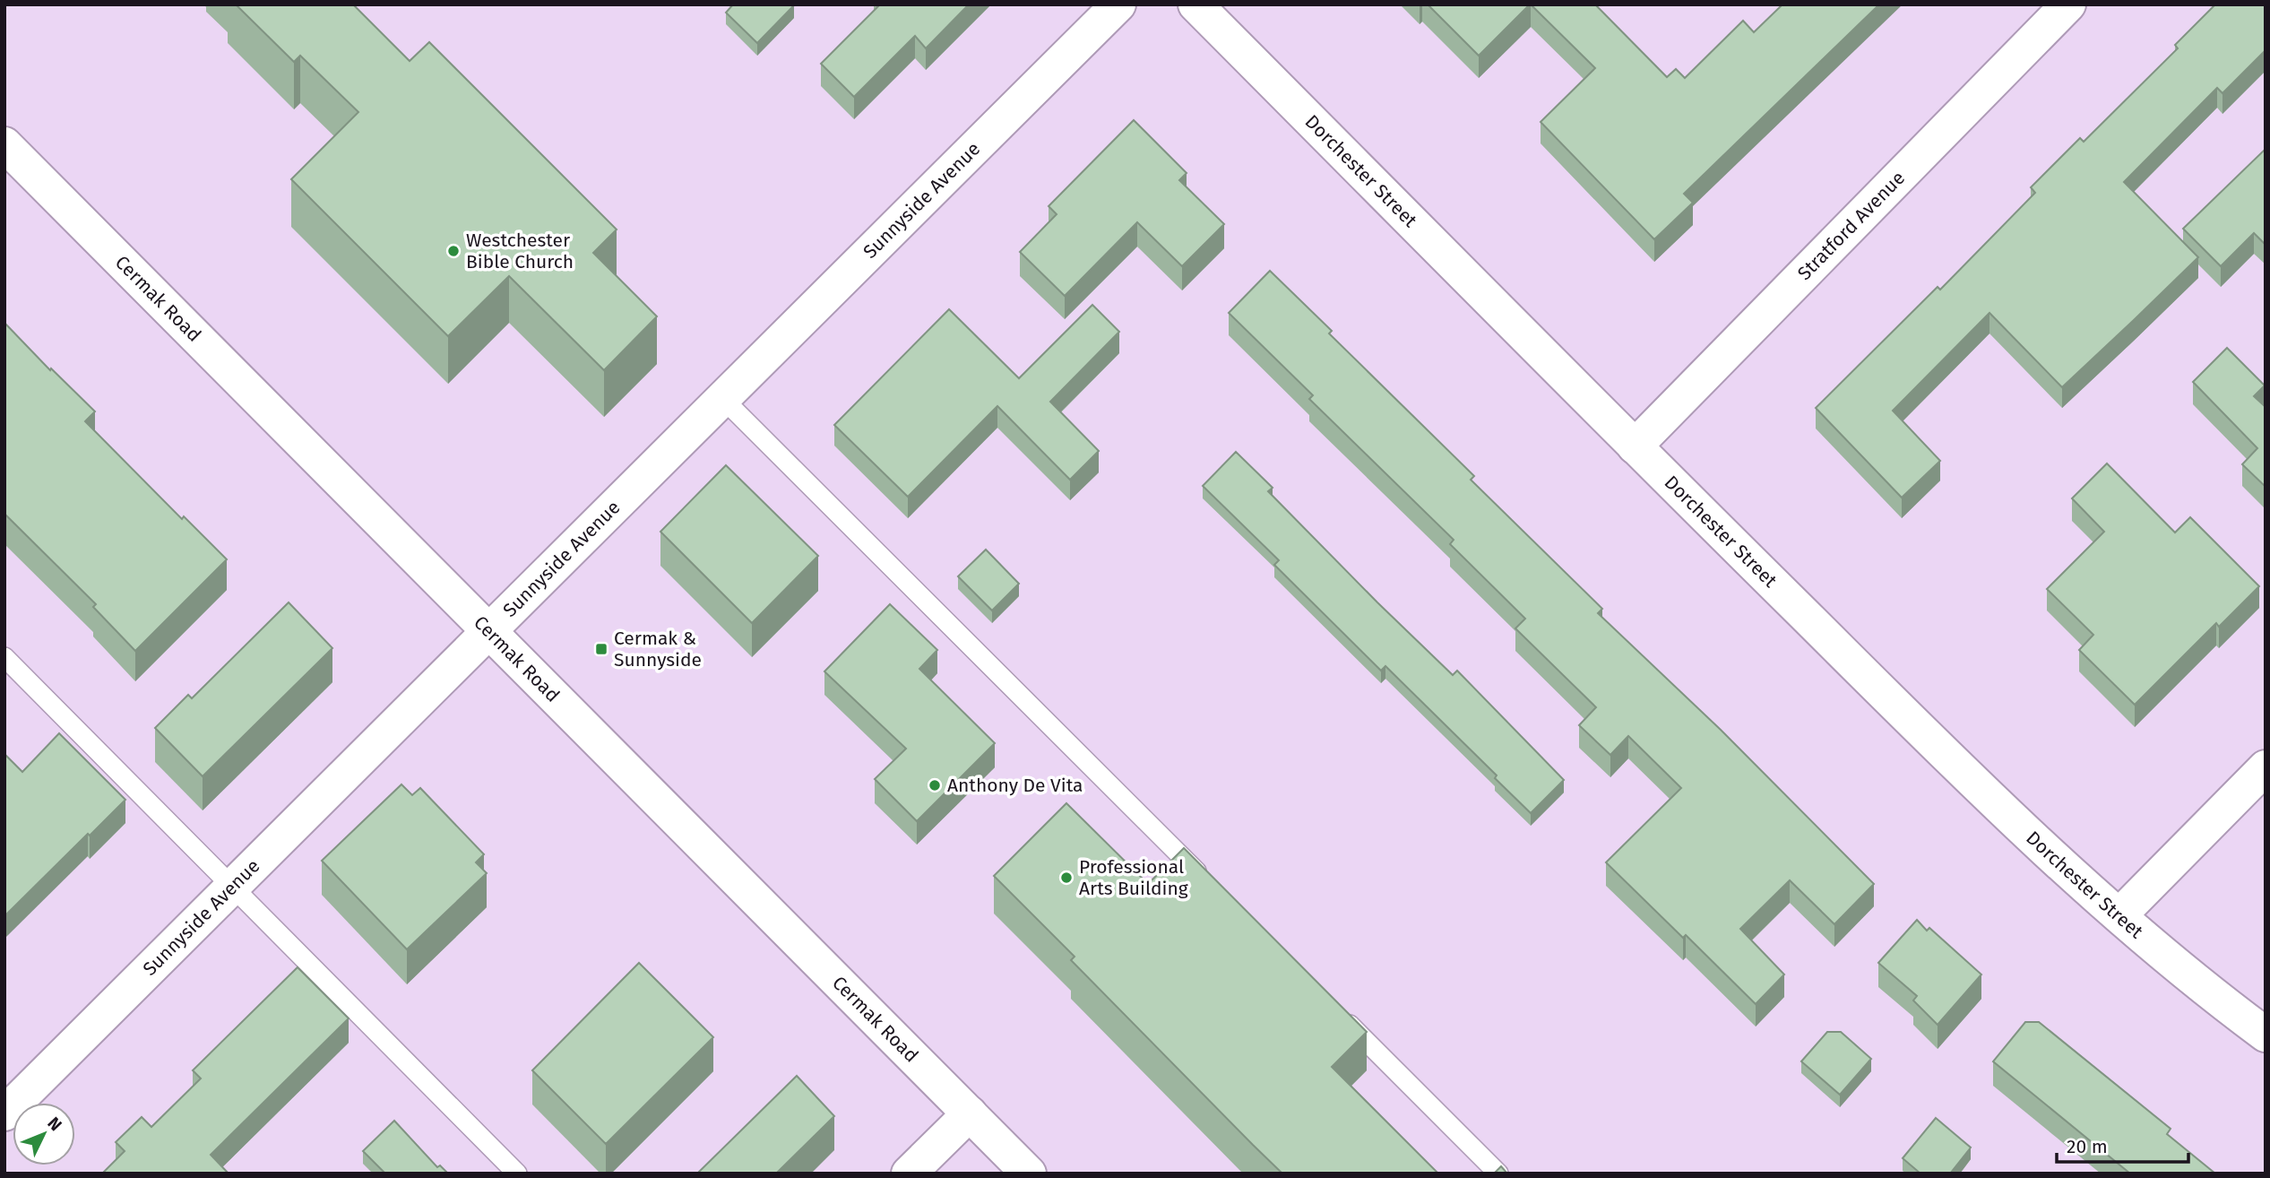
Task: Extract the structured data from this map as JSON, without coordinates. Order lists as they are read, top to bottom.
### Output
{
  "streets": {
    "street": [
      "Dorchester Street",
      "Sunnyside Avenue",
      "Stratford Avenue",
      "Cermak Road"
    ]
  },
  "crossings": [
    ["Dorchester Street", "Stratford Avenue"],
    ["Sunnyside Avenue", "Cermak Road"]
  ],
  "places": {
    "other": ["Westchester Bible Church", "Anthony De Vita", "Professional Arts Building"],
    "transit": ["Cermak & Sunnyside"]
  },
  "scale_bar": "20 m",
  "north": "top right"
}
